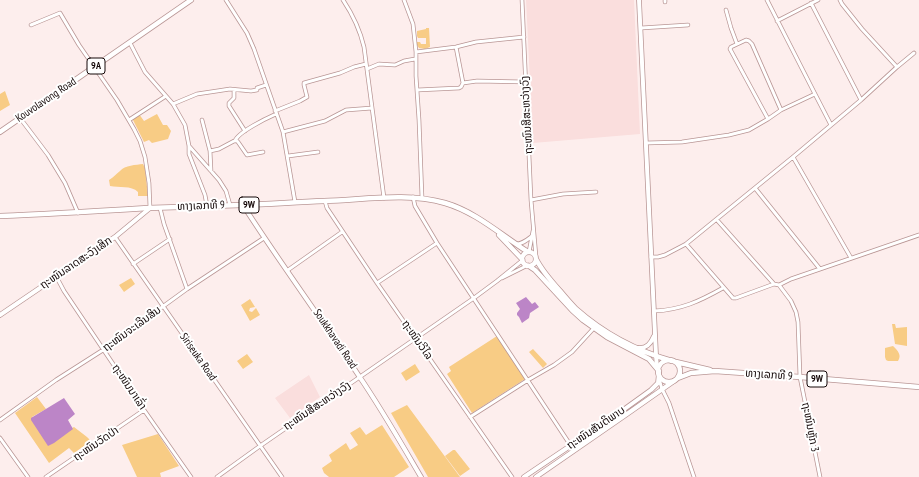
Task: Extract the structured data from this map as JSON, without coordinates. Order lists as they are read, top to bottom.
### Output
{
  "streets": {
    "main road": [
      "9A",
      "Kouvolavong Road",
      "9W",
      "ທາງເລກທີ 9"
    ],
    "street": [
      "ຖະໜົນສີສະຫວ່າງວົງ",
      "ຖະໜົນລາດສະວົງເສິກ",
      "ຖະໜົນຈະເລີນສິນ",
      "Soukkhavadi Road",
      "ຖະໜົນວິໄລ",
      "Siriseuka Road",
      "ຖະໜົນນາເລົ່າ",
      "ຖະໜົນຫຼັກ 3",
      "ຖະໜົນສັນຕິພາບ",
      "ຖະໜົນວັດປ່າ"
    ]
  },
  "crossings": [
    ["ຖະໜົນສີສະຫວ່າງວົງ", "Soukkhavadi Road"],
    ["ຖະໜົນສີສະຫວ່າງວົງ", "ຖະໜົນວິໄລ"],
    ["ຖະໜົນສີສະຫວ່າງວົງ", "Siriseuka Road"],
    ["ທາງເລກທີ 9", "ຖະໜົນລາດສະວົງເສິກ"],
    ["ທາງເລກທີ 9", "Soukkhavadi Road"],
    ["ທາງເລກທີ 9", "ຖະໜົນວິໄລ"],
    ["ທາງເລກທີ 9", "ຖະໜົນຫຼັກ 3"],
    ["ທາງເລກທີ 9", "ຖະໜົນສັນຕິພາບ"],
    ["ຖະໜົນລາດສະວົງເສິກ", "Siriseuka Road"],
    ["ຖະໜົນລາດສະວົງເສິກ", "ຖະໜົນນາເລົ່າ"],
    ["ຖະໜົນຈະເລີນສິນ", "Soukkhavadi Road"],
    ["ຖະໜົນຈະເລີນສິນ", "Siriseuka Road"],
    ["ຖະໜົນຈະເລີນສິນ", "ຖະໜົນນາເລົ່າ"],
    ["ຖະໜົນນາເລົ່າ", "ຖະໜົນວັດປ່າ"]
  ]
}
